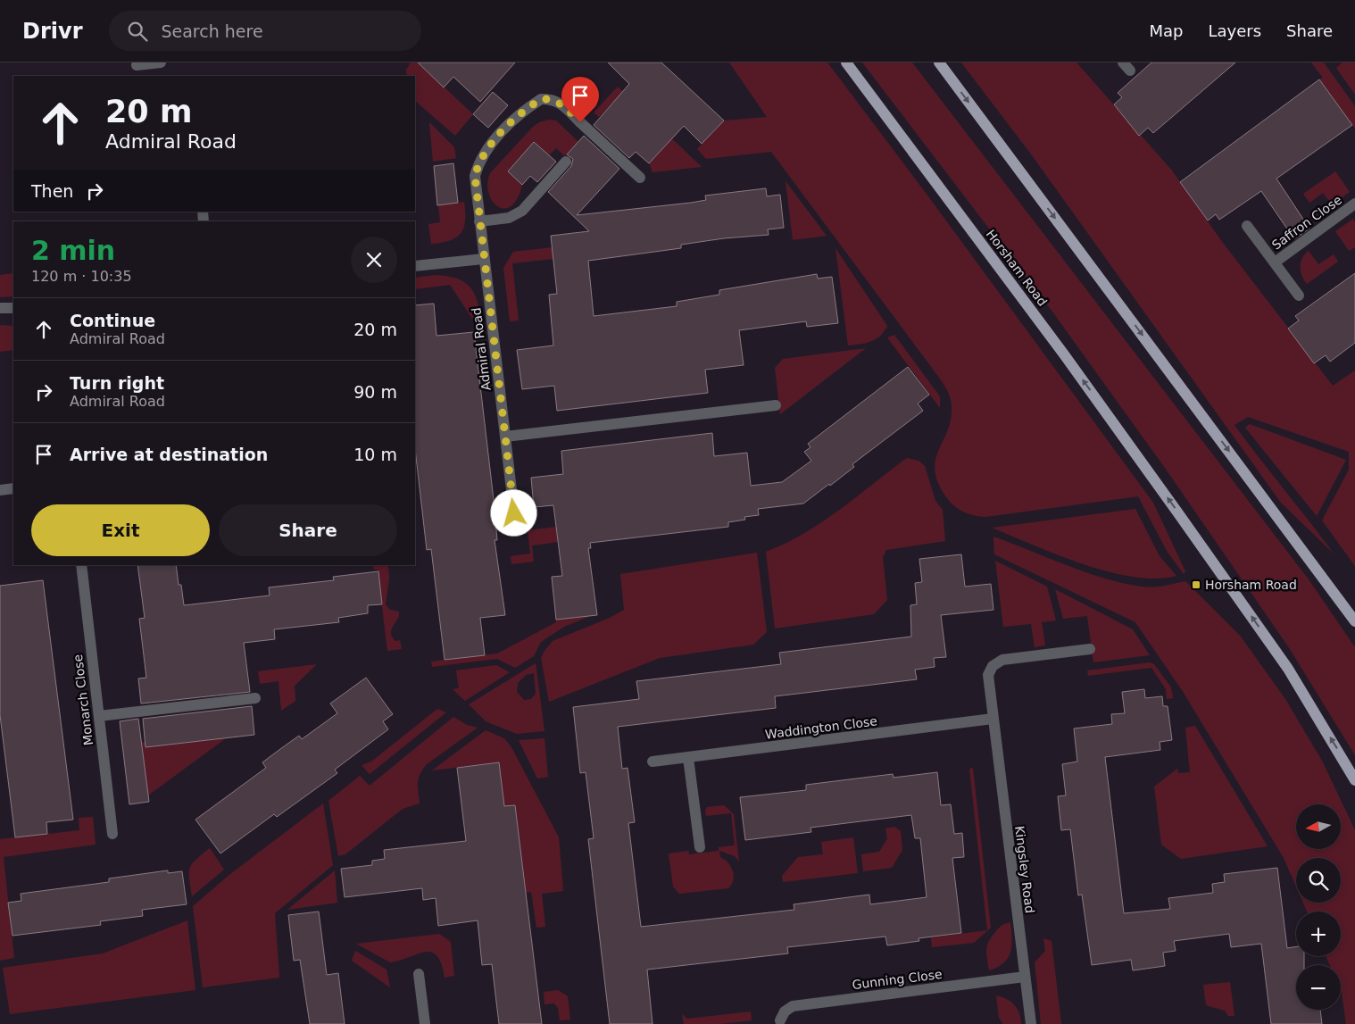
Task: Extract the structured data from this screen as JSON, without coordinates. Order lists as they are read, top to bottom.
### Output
{
  "streets": {
    "main road": ["Horsham Road"],
    "street": [
      "Saffron Close",
      "Admiral Road",
      "Monarch Close",
      "Waddington Close",
      "Kingsley Road",
      "Gunning Close"
    ]
  },
  "crossings": [
    ["Waddington Close", "Kingsley Road"],
    ["Kingsley Road", "Gunning Close"]
  ],
  "places": {
    "transit": ["Horsham Road"]
  },
  "north": "left",
  "page": {
    "header": "Drivr",
    "search": "Search here",
    "nav": ["Map", "Layers", "Share"],
    "turn": ["20 m", "Admiral Road"],
    "then": "Then",
    "heading": ["2 min", "120 m · 10:35"],
    "list": [
      {
        "name": "Continue",
        "note": "Admiral Road",
        "value": "20 m"
      },
      {
        "name": "Turn right",
        "note": "Admiral Road",
        "value": "90 m"
      },
      {
        "name": "Arrive at destination",
        "value": "10 m"
      }
    ],
    "buttons": ["Exit", "Share"],
    "map_buttons": ["+", "−"]
  }
}
